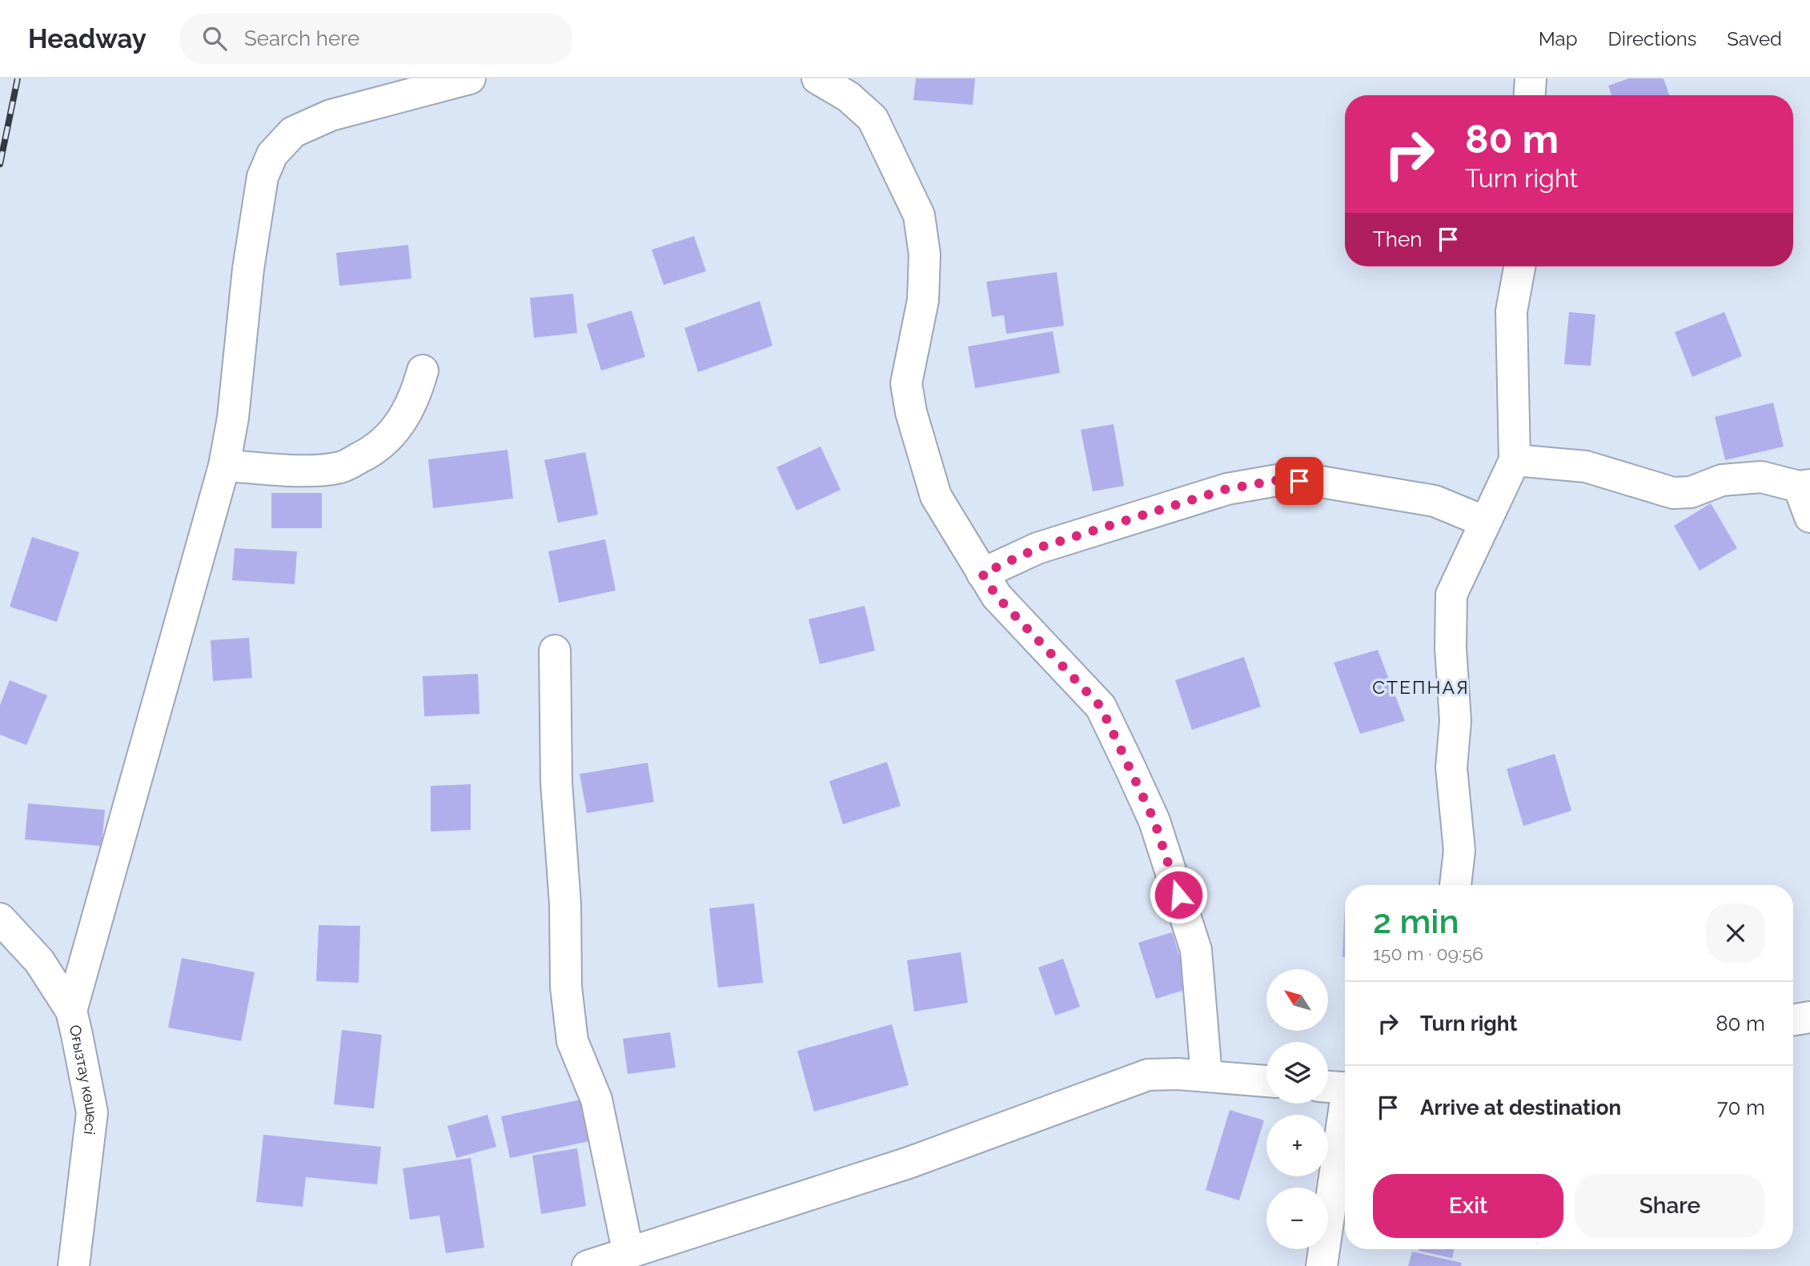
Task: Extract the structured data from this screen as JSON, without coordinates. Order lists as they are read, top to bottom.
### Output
{
  "streets": {
    "street": ["Оғызтау көшесі"]
  },
  "districts": ["СТЕПНАЯ"],
  "north": "top left",
  "page": {
    "header": "Headway",
    "search": "Search here",
    "nav": ["Map", "Directions", "Saved"],
    "turn": ["80 m", "Turn right"],
    "then": "Then",
    "heading": ["2 min", "150 m · 09:56"],
    "map_buttons": ["+", "−"],
    "list": [
      {
        "name": "Turn right",
        "value": "80 m"
      },
      {
        "name": "Arrive at destination",
        "value": "70 m"
      }
    ],
    "buttons": ["Exit", "Share"]
  }
}
